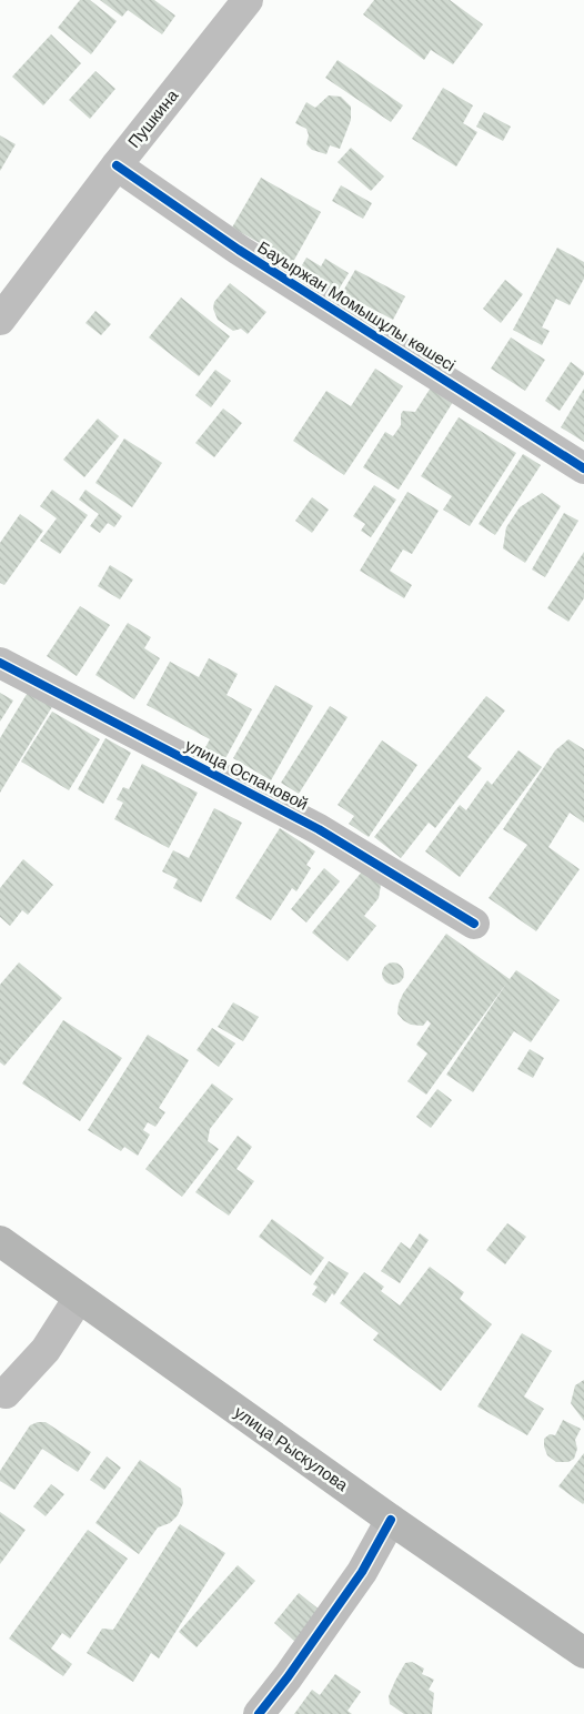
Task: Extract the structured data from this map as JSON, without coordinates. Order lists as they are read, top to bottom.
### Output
{
  "streets": {
    "main road": ["улица Рыскулова"],
    "street": ["Пушкина", "Бауыржан Момышұлы көшесі", "улица Оспановой"]
  },
  "crossings": [
    ["Пушкина", "Бауыржан Момышұлы көшесі"]
  ]
}
